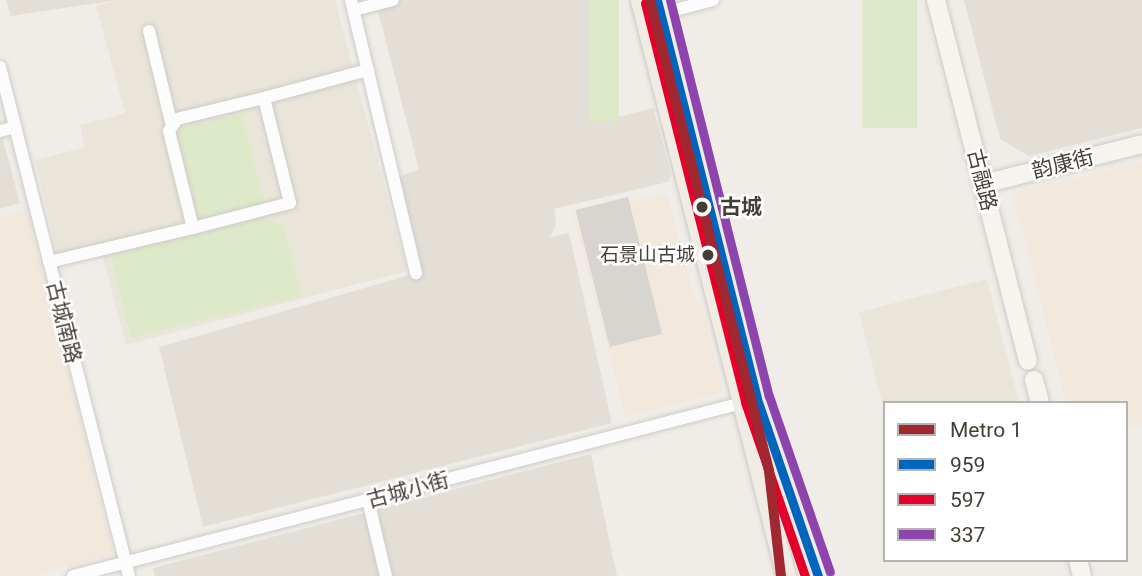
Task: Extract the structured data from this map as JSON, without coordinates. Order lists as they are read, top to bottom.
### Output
{
  "streets": {
    "street": [
      "韵康街",
      "古融路",
      "古城南路",
      "古城小街"
    ]
  },
  "crossings": [
    ["韵康街", "古融路"],
    ["古城南路", "古城小街"]
  ],
  "places": ["古城", "石景山古城"],
  "lines": [
    "metro line 1",
    "transit line 959",
    "transit line 337",
    "transit line 597"
  ],
  "legend": [
    "Metro 1",
    "959",
    "597",
    "337"
  ]
}
